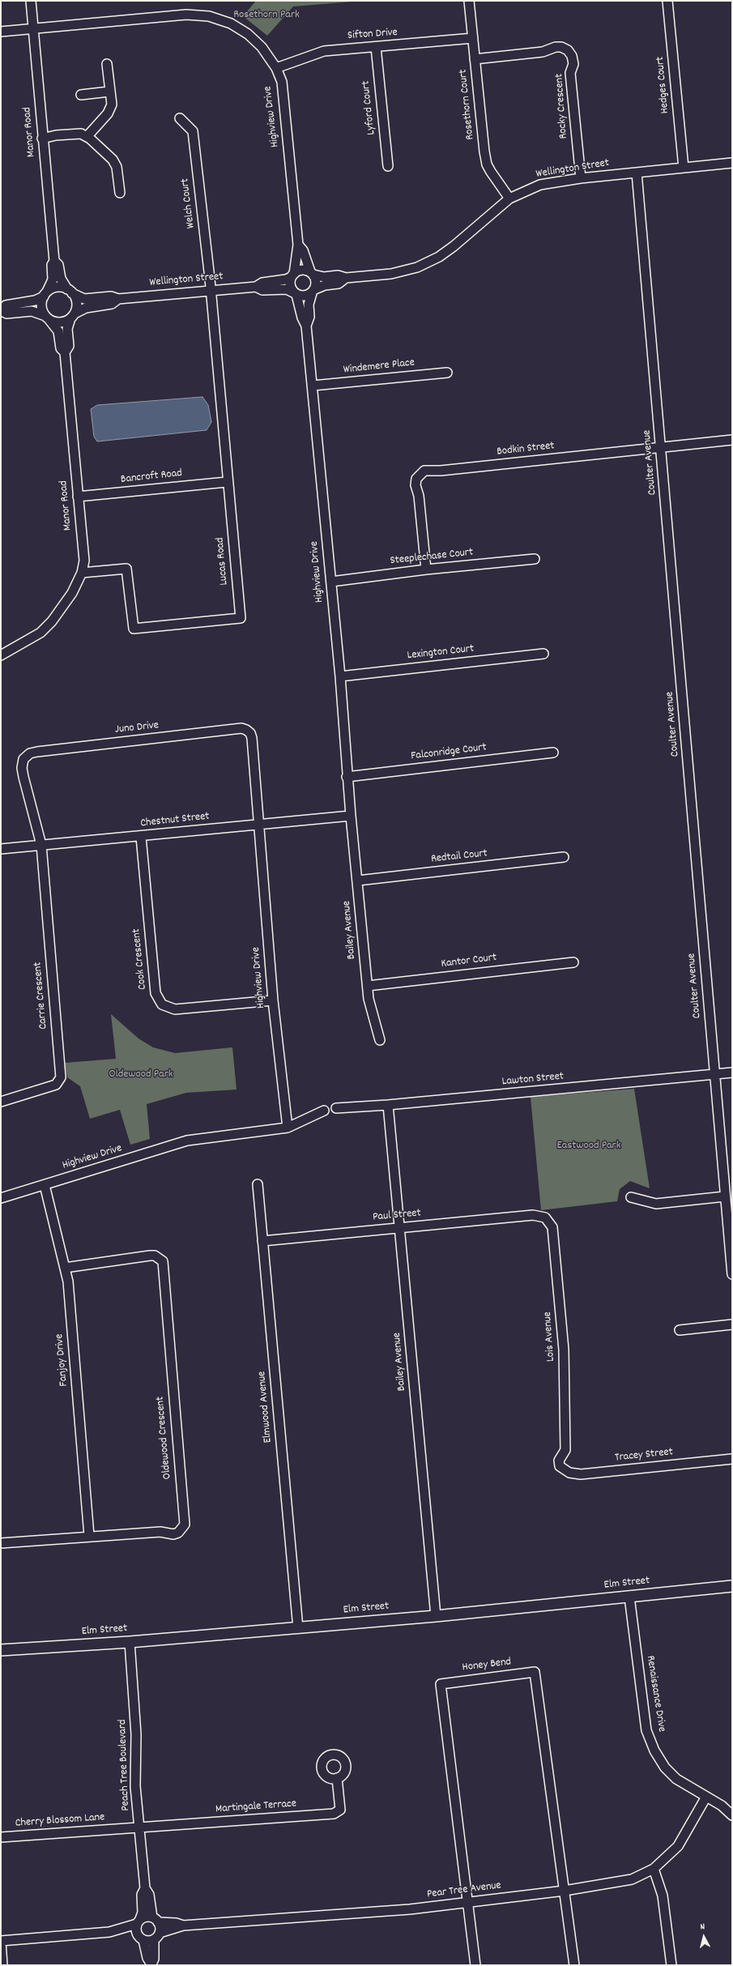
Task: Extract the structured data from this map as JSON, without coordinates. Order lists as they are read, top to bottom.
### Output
{
  "streets": {
    "main road": ["Elm Street"],
    "street": [
      "Sifton Drive",
      "Hedges Court",
      "Rosethorn Court",
      "Rocky Crescent",
      "Lyford Court",
      "Highview Drive",
      "Manor Road",
      "Wellington Street",
      "Welch Court",
      "Windemere Place",
      "Bodkin Street",
      "Coulter Avenue",
      "Bancroft Road",
      "Steeplechase Court",
      "Lucas Road",
      "Lexington Court",
      "Juno Drive",
      "Falconridge Court",
      "Chestnut Street",
      "Redtail Court",
      "Bailey Avenue",
      "Cook Crescent",
      "Kantor Court",
      "Carrie Crescent",
      "Lawton Street",
      "Paul Street",
      "Lois Avenue",
      "Fanjoy Drive",
      "Elmwood Avenue",
      "Oldewood Crescent",
      "Tracey Street",
      "Honey Bend",
      "Renaissance Drive",
      "Peach Tree Boulevard",
      "Martingale Terrace",
      "Cherry Blossom Lane",
      "Pear Tree Avenue"
    ]
  },
  "crossings": [
    ["Sifton Drive", "Rosethorn Court"],
    ["Sifton Drive", "Lyford Court"],
    ["Sifton Drive", "Highview Drive"],
    ["Hedges Court", "Wellington Street"],
    ["Rosethorn Court", "Rocky Crescent"],
    ["Rosethorn Court", "Wellington Street"],
    ["Rocky Crescent", "Wellington Street"],
    ["Highview Drive", "Manor Road"],
    ["Highview Drive", "Wellington Street"],
    ["Highview Drive", "Windemere Place"],
    ["Highview Drive", "Steeplechase Court"],
    ["Highview Drive", "Lexington Court"],
    ["Highview Drive", "Juno Drive"],
    ["Highview Drive", "Falconridge Court"],
    ["Highview Drive", "Chestnut Street"],
    ["Highview Drive", "Bailey Avenue"],
    ["Highview Drive", "Cook Crescent"],
    ["Highview Drive", "Fanjoy Drive"],
    ["Manor Road", "Wellington Street"],
    ["Manor Road", "Bancroft Road"],
    ["Manor Road", "Lucas Road"],
    ["Wellington Street", "Welch Court"],
    ["Wellington Street", "Coulter Avenue"],
    ["Wellington Street", "Lucas Road"],
    ["Welch Court", "Lucas Road"],
    ["Bodkin Street", "Coulter Avenue"],
    ["Bodkin Street", "Steeplechase Court"],
    ["Coulter Avenue", "Lawton Street"],
    ["Bancroft Road", "Lucas Road"],
    ["Juno Drive", "Chestnut Street"],
    ["Juno Drive", "Carrie Crescent"],
    ["Chestnut Street", "Bailey Avenue"],
    ["Chestnut Street", "Cook Crescent"],
    ["Chestnut Street", "Carrie Crescent"],
    ["Redtail Court", "Bailey Avenue"],
    ["Bailey Avenue", "Kantor Court"],
    ["Bailey Avenue", "Lawton Street"],
    ["Bailey Avenue", "Paul Street"],
    ["Bailey Avenue", "Elm Street"],
    ["Paul Street", "Lois Avenue"],
    ["Paul Street", "Elmwood Avenue"],
    ["Lois Avenue", "Tracey Street"],
    ["Fanjoy Drive", "Oldewood Crescent"],
    ["Elmwood Avenue", "Elm Street"],
    ["Elm Street", "Renaissance Drive"],
    ["Elm Street", "Peach Tree Boulevard"],
    ["Honey Bend", "Pear Tree Avenue"],
    ["Renaissance Drive", "Pear Tree Avenue"],
    ["Peach Tree Boulevard", "Martingale Terrace"],
    ["Peach Tree Boulevard", "Cherry Blossom Lane"],
    ["Peach Tree Boulevard", "Pear Tree Avenue"],
    ["Martingale Terrace", "Cherry Blossom Lane"]
  ],
  "parks": ["Rosethorn Park", "Oldewood Park", "Eastwood Park"],
  "north": "top"
}
